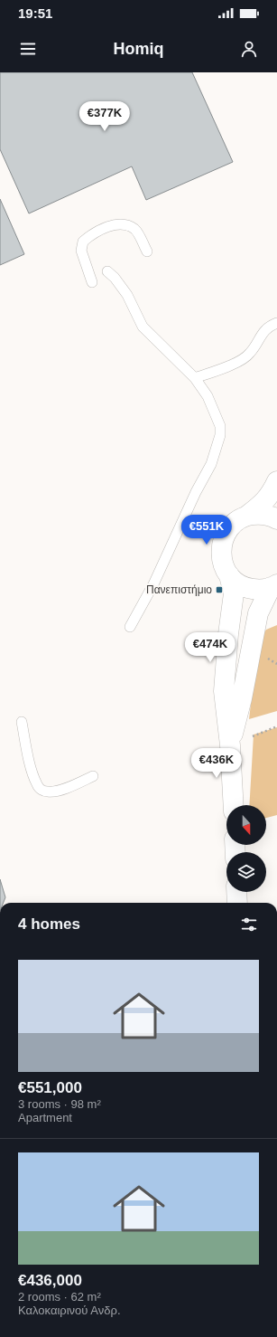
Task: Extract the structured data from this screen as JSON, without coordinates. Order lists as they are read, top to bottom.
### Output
{
  "places": {
    "transit": ["Πανεπιστήμιο"]
  },
  "north": "bottom",
  "page": {
    "status": "19:51",
    "header": "Homiq",
    "price": [
      "€377K",
      "€551K",
      "€474K",
      "€436K"
    ],
    "heading": "4 homes",
    "list": [
      {
        "name": "€551,000",
        "note": "3 rooms · 98 m² · Apartment"
      },
      {
        "name": "€436,000",
        "note": "2 rooms · 62 m² · Καλοκαιρινού Ανδρ."
      }
    ]
  }
}
